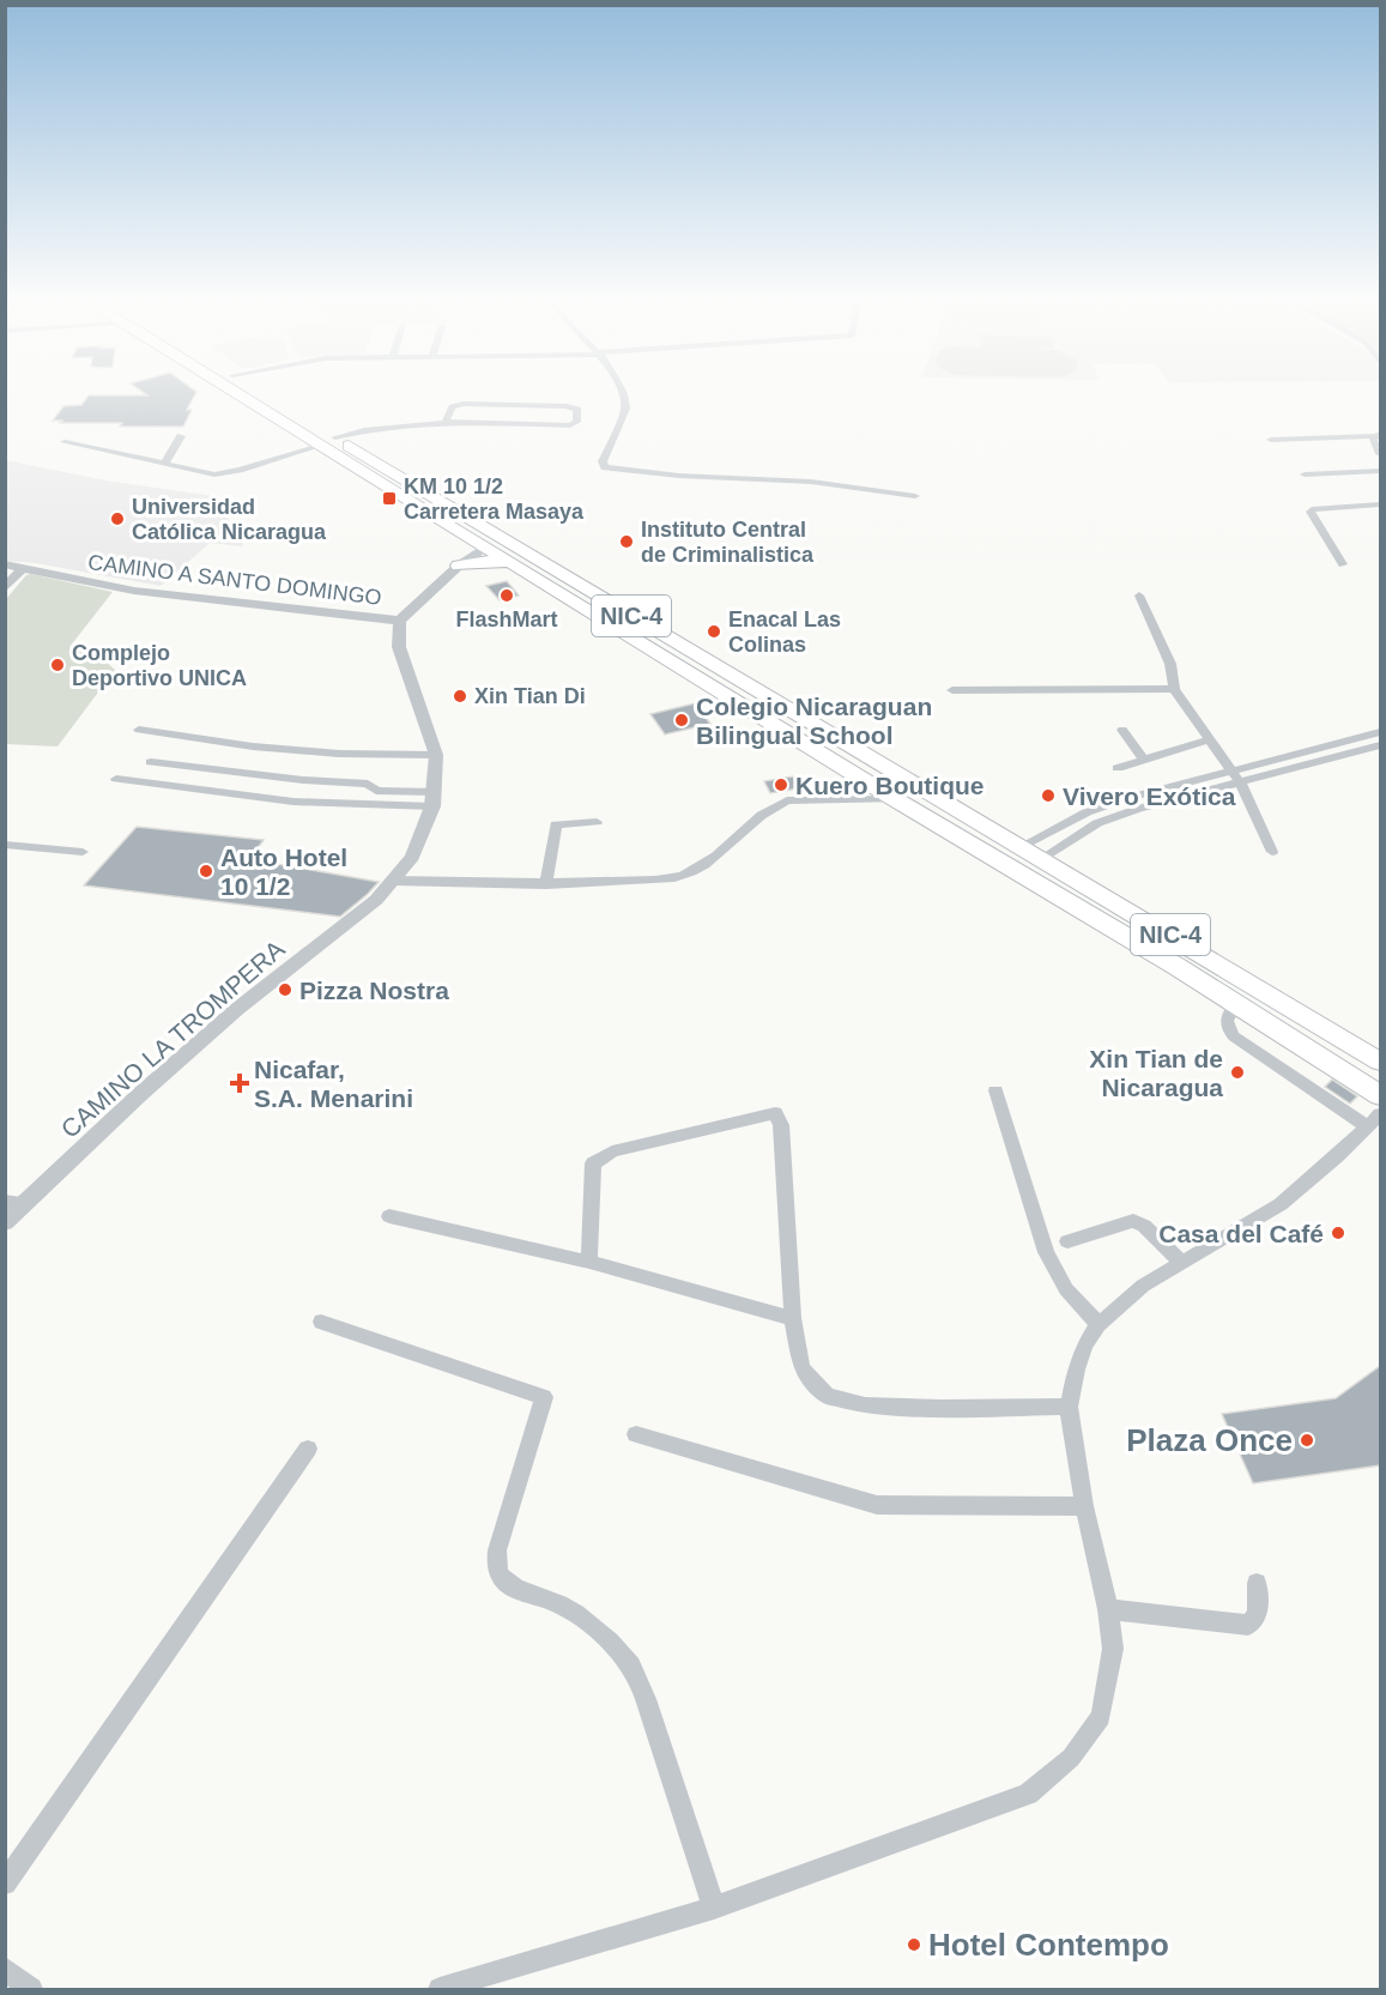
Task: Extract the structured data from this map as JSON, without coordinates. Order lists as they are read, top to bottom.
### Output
{
  "streets": {
    "highway": ["NIC-4"],
    "street": ["CAMINO A SANTO DOMINGO", "CAMINO LA TROMPERA"]
  },
  "crossings": [
    ["CAMINO A SANTO DOMINGO", "CAMINO LA TROMPERA"]
  ],
  "places": {
    "transit": ["KM 10 1/2 Carretera Masaya"],
    "other": [
      "Universidad Católica Nicaragua",
      "Instituto Central de Criminalistica",
      "FlashMart",
      "Enacal Las Colinas",
      "Complejo Deportivo UNICA",
      "Xin Tian Di",
      "Colegio Nicaraguan Bilingual School",
      "Kuero Boutique",
      "Vivero Exótica",
      "Auto Hotel 10 1/2",
      "Pizza Nostra",
      "Xin Tian de Nicaragua",
      "Casa del Café",
      "Plaza Once",
      "Hotel Contempo"
    ],
    "health": ["Nicafar, S.A. Menarini"]
  }
}
